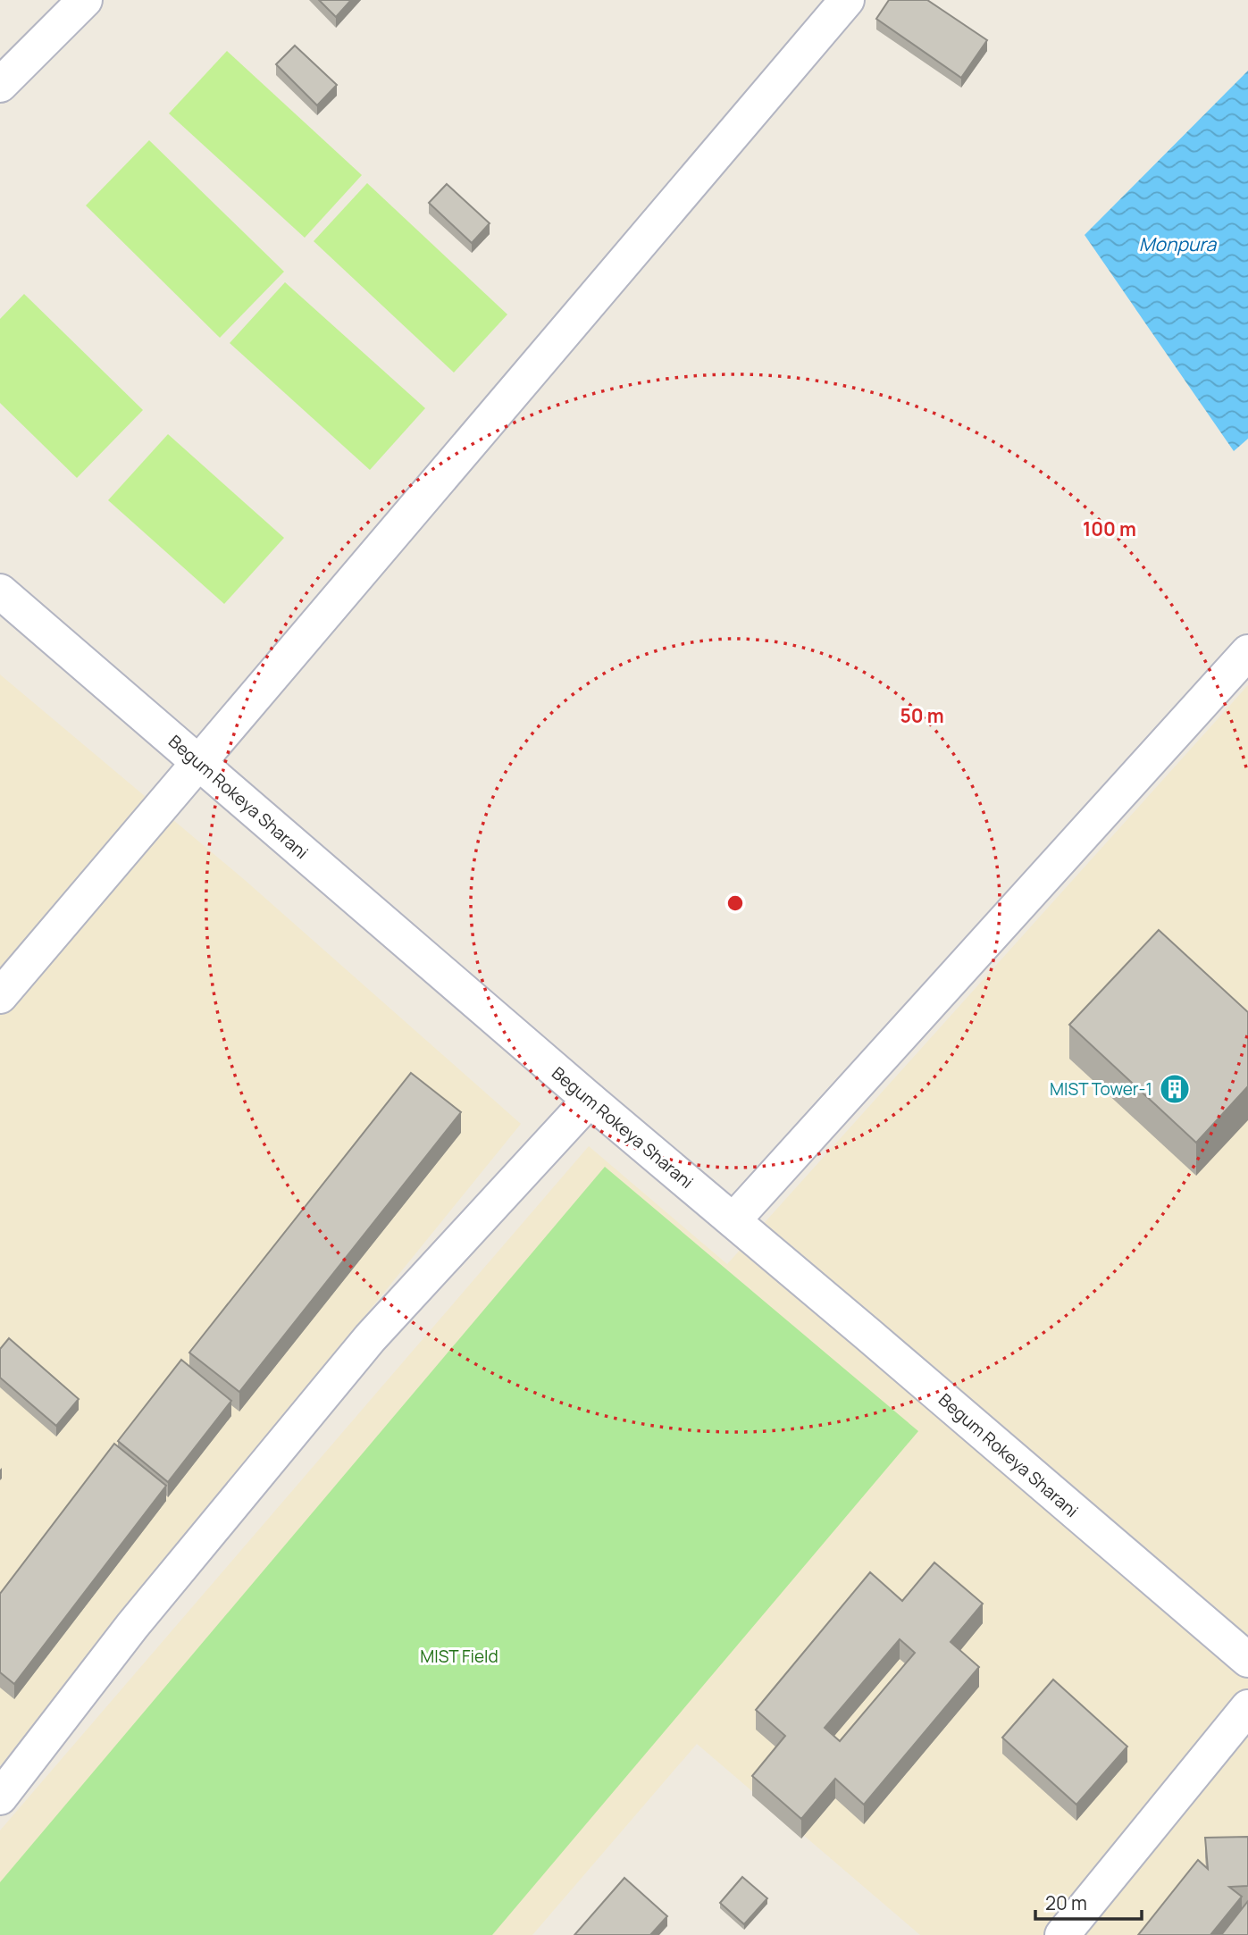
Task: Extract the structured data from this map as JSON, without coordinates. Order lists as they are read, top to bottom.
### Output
{
  "streets": {
    "street": ["Begum Rokeya Sharani"]
  },
  "water": ["Monpura"],
  "parks": ["MIST Field"],
  "places": {
    "building": ["MIST Tower-1"]
  },
  "scale_bar": "20 m",
  "rings": ["100 m", "50 m"]
}
